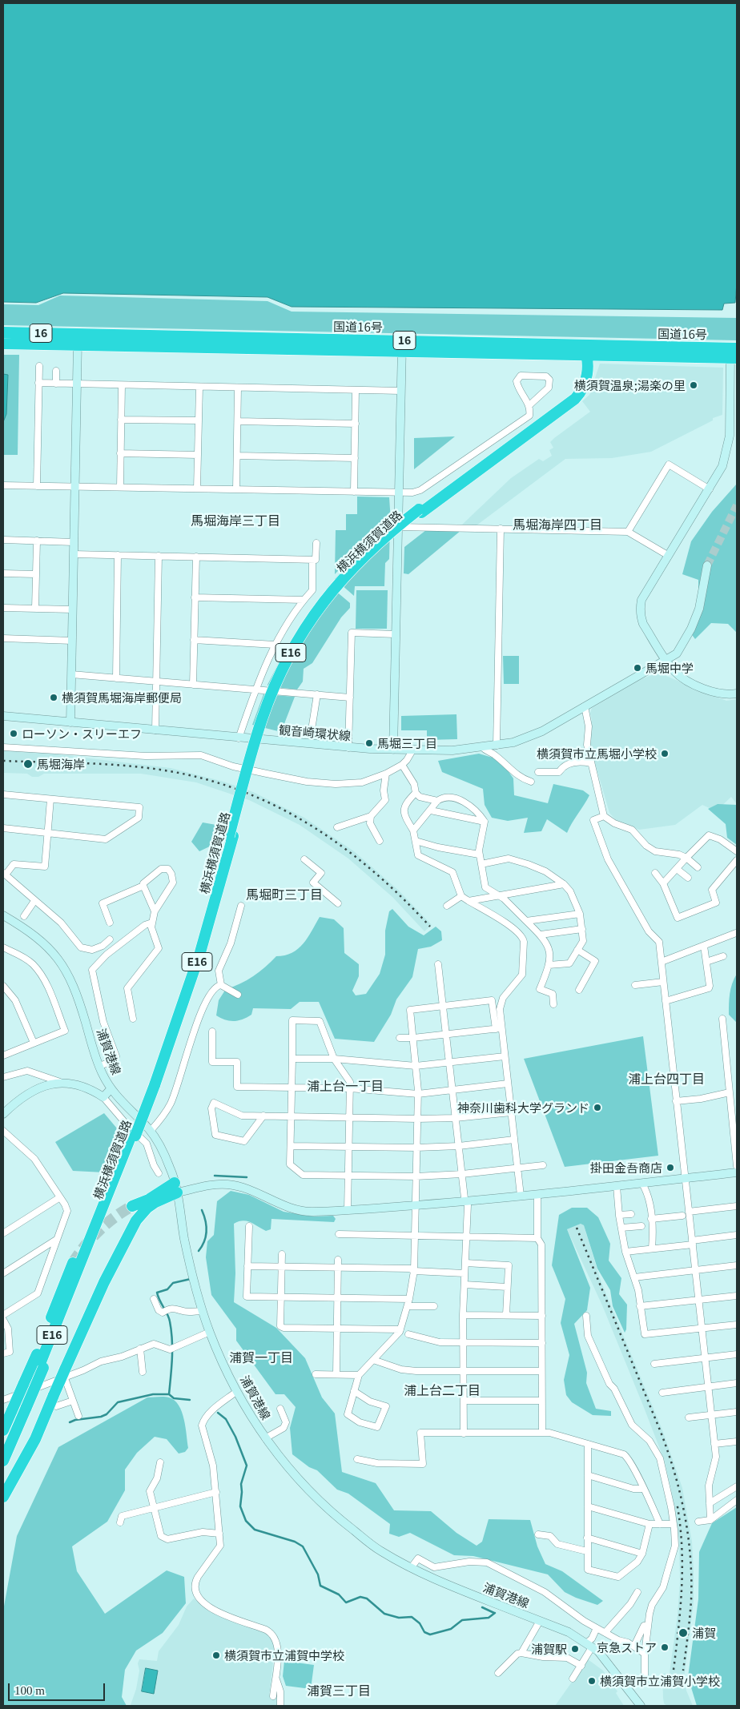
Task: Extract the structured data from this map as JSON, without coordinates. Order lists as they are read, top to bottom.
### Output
{
  "streets": {
    "highway": [
      "国道16号",
      "16",
      "横浜横須賀道路",
      "E16"
    ],
    "street": ["観音崎環状線", "浦賀港線"]
  },
  "crossings": [
    ["国道16号", "横浜横須賀道路"]
  ],
  "districts": [
    "馬堀海岸三丁目",
    "馬堀海岸四丁目",
    "馬堀町三丁目",
    "浦上台四丁目",
    "浦上台一丁目",
    "浦賀一丁目",
    "浦上台二丁目",
    "浦賀三丁目"
  ],
  "places": [
    "横須賀温泉;湯楽の里",
    "馬堀中学",
    "横須賀馬堀海岸郵便局",
    "ローソン・スリーエフ",
    "馬堀三丁目",
    "横須賀市立馬堀小学校",
    "馬堀海岸",
    "神奈川歯科大学グランド",
    "掛田金吾商店",
    "浦賀",
    "京急ストア",
    "浦賀駅",
    "横須賀市立浦賀中学校",
    "横須賀市立浦賀小学校"
  ],
  "scale_bar": "100 m"
}
